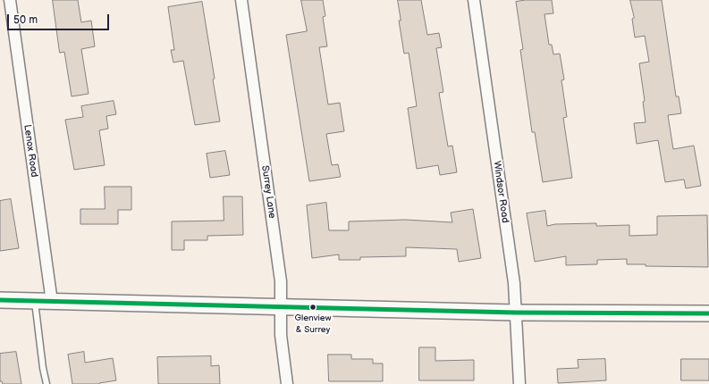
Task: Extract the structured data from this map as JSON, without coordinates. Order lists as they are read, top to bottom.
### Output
{
  "streets": {
    "street": ["Lenox Road", "Surrey Lane", "Windsor Road"]
  },
  "places": ["Glenview & Surrey"],
  "scale_bar": "50 m"
}
